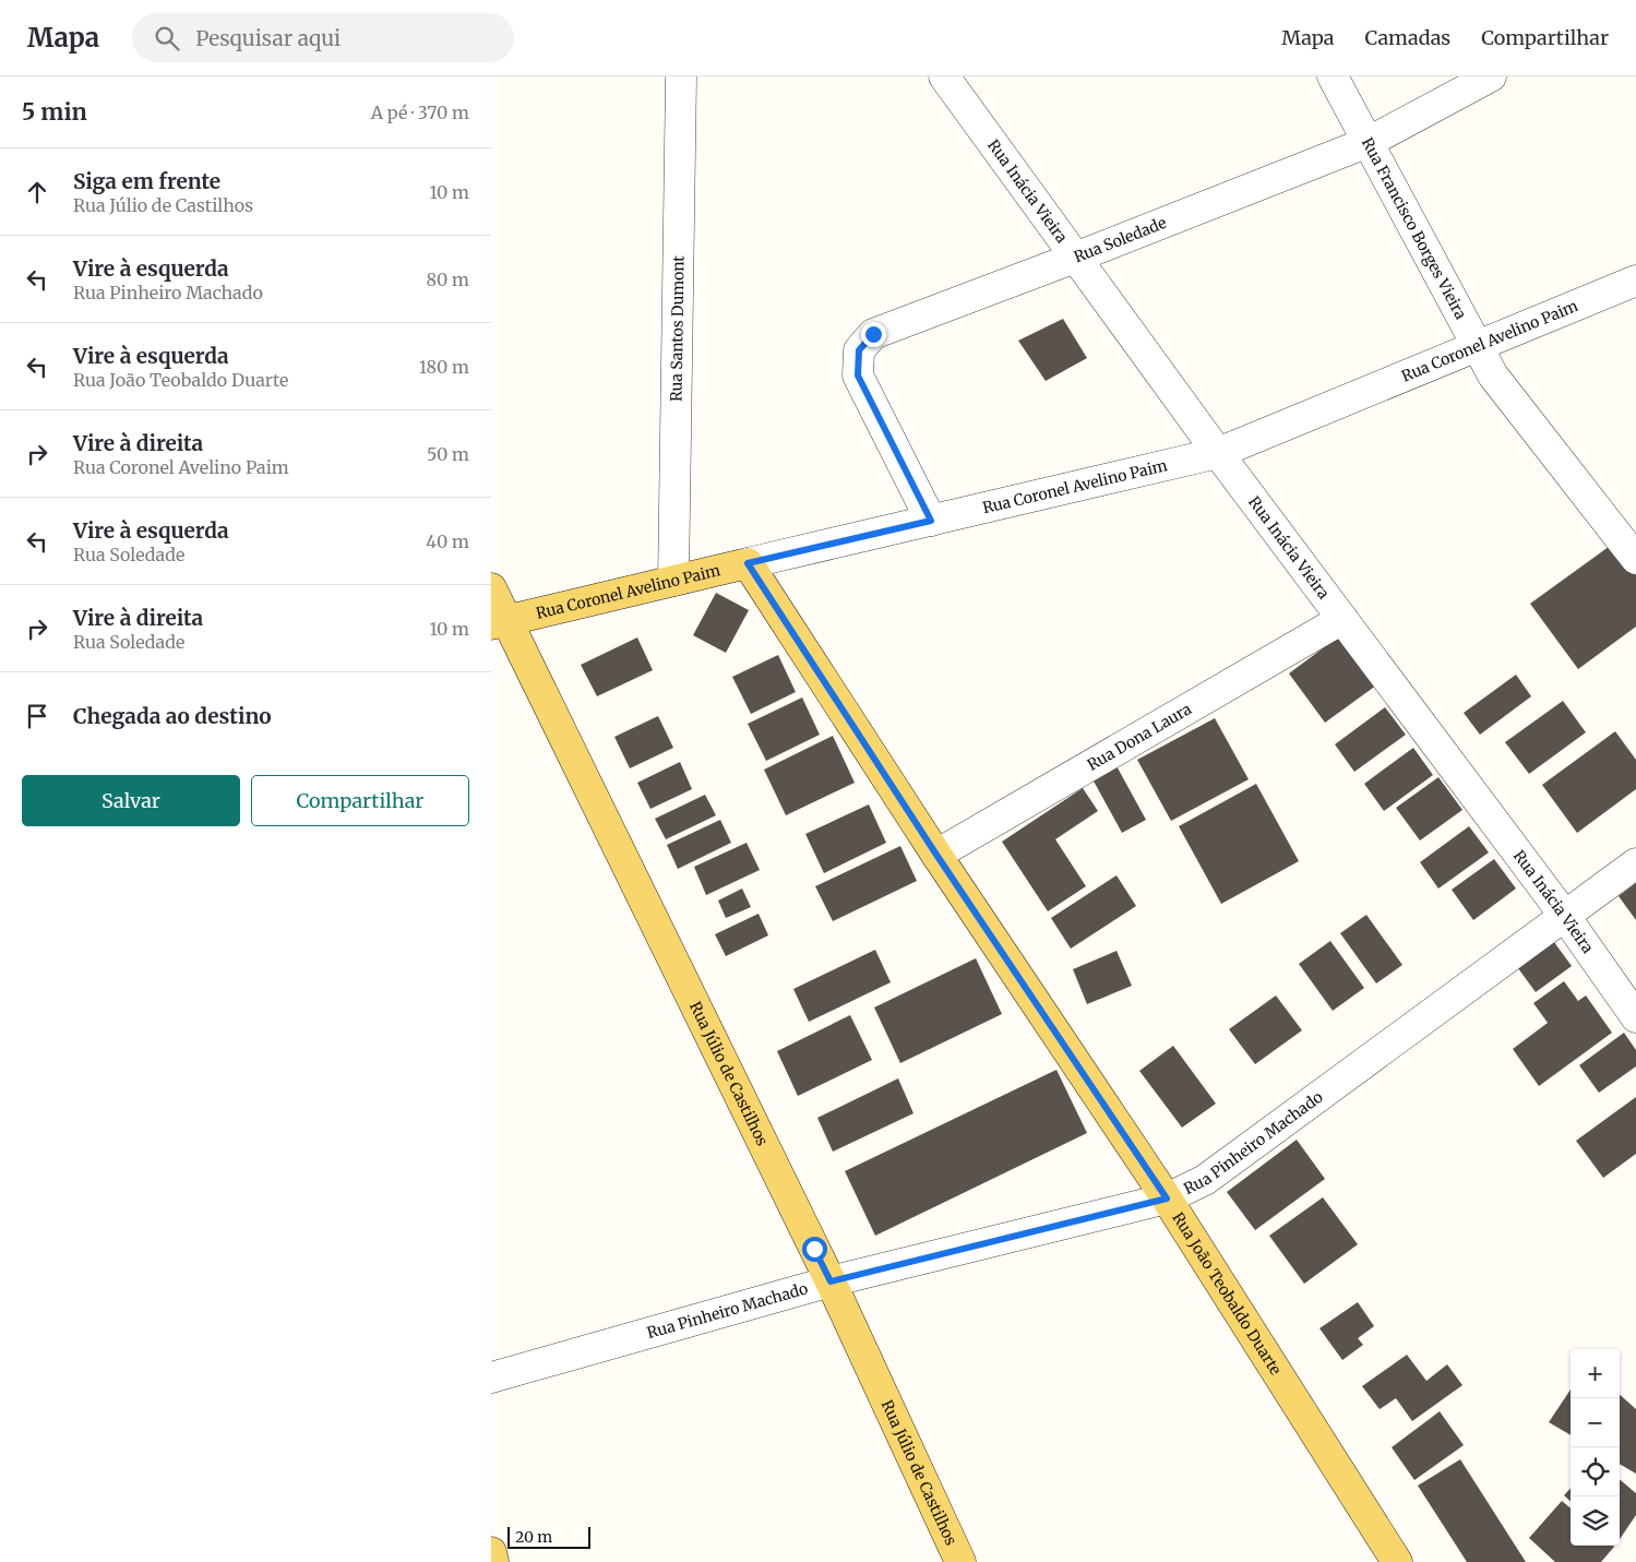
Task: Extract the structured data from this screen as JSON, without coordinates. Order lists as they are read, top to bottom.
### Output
{
  "streets": {
    "main road": ["Rua Coronel Avelino Paim", "Rua Júlio de Castilhos", "Rua João Teobaldo Duarte"],
    "street": [
      "Rua Inácia Vieira",
      "Rua Francisco Borges Vieira",
      "Rua Soledade",
      "Rua Santos Dumont",
      "Rua Dona Laura",
      "Rua Pinheiro Machado"
    ]
  },
  "crossings": [
    ["Rua Inácia Vieira", "Rua Soledade"],
    ["Rua Inácia Vieira", "Rua Coronel Avelino Paim"],
    ["Rua Inácia Vieira", "Rua Dona Laura"],
    ["Rua Inácia Vieira", "Rua Pinheiro Machado"],
    ["Rua Francisco Borges Vieira", "Rua Soledade"],
    ["Rua Francisco Borges Vieira", "Rua Coronel Avelino Paim"],
    ["Rua Soledade", "Rua Coronel Avelino Paim"],
    ["Rua Santos Dumont", "Rua Coronel Avelino Paim"],
    ["Rua Coronel Avelino Paim", "Rua Júlio de Castilhos"],
    ["Rua Coronel Avelino Paim", "Rua João Teobaldo Duarte"],
    ["Rua Dona Laura", "Rua João Teobaldo Duarte"],
    ["Rua Júlio de Castilhos", "Rua Pinheiro Machado"],
    ["Rua Pinheiro Machado", "Rua João Teobaldo Duarte"]
  ],
  "scale_bar": "20 m",
  "page": {
    "header": "Mapa",
    "search": "Pesquisar aqui",
    "nav": ["Mapa", "Camadas", "Compartilhar"],
    "heading": ["5 min", "A pé · 370 m"],
    "list": [
      ["Siga em frente", "Rua Júlio de Castilhos", "10 m"],
      ["Vire à esquerda", "Rua Pinheiro Machado", "80 m"],
      ["Vire à esquerda", "Rua João Teobaldo Duarte", "180 m"],
      ["Vire à direita", "Rua Coronel Avelino Paim", "50 m"],
      ["Vire à esquerda", "Rua Soledade", "40 m"],
      ["Vire à direita", "Rua Soledade", "10 m"],
      "Chegada ao destino"
    ],
    "buttons": ["Salvar", "Compartilhar"],
    "map_buttons": ["+", "−"],
    "scale": "20 m"
  }
}
